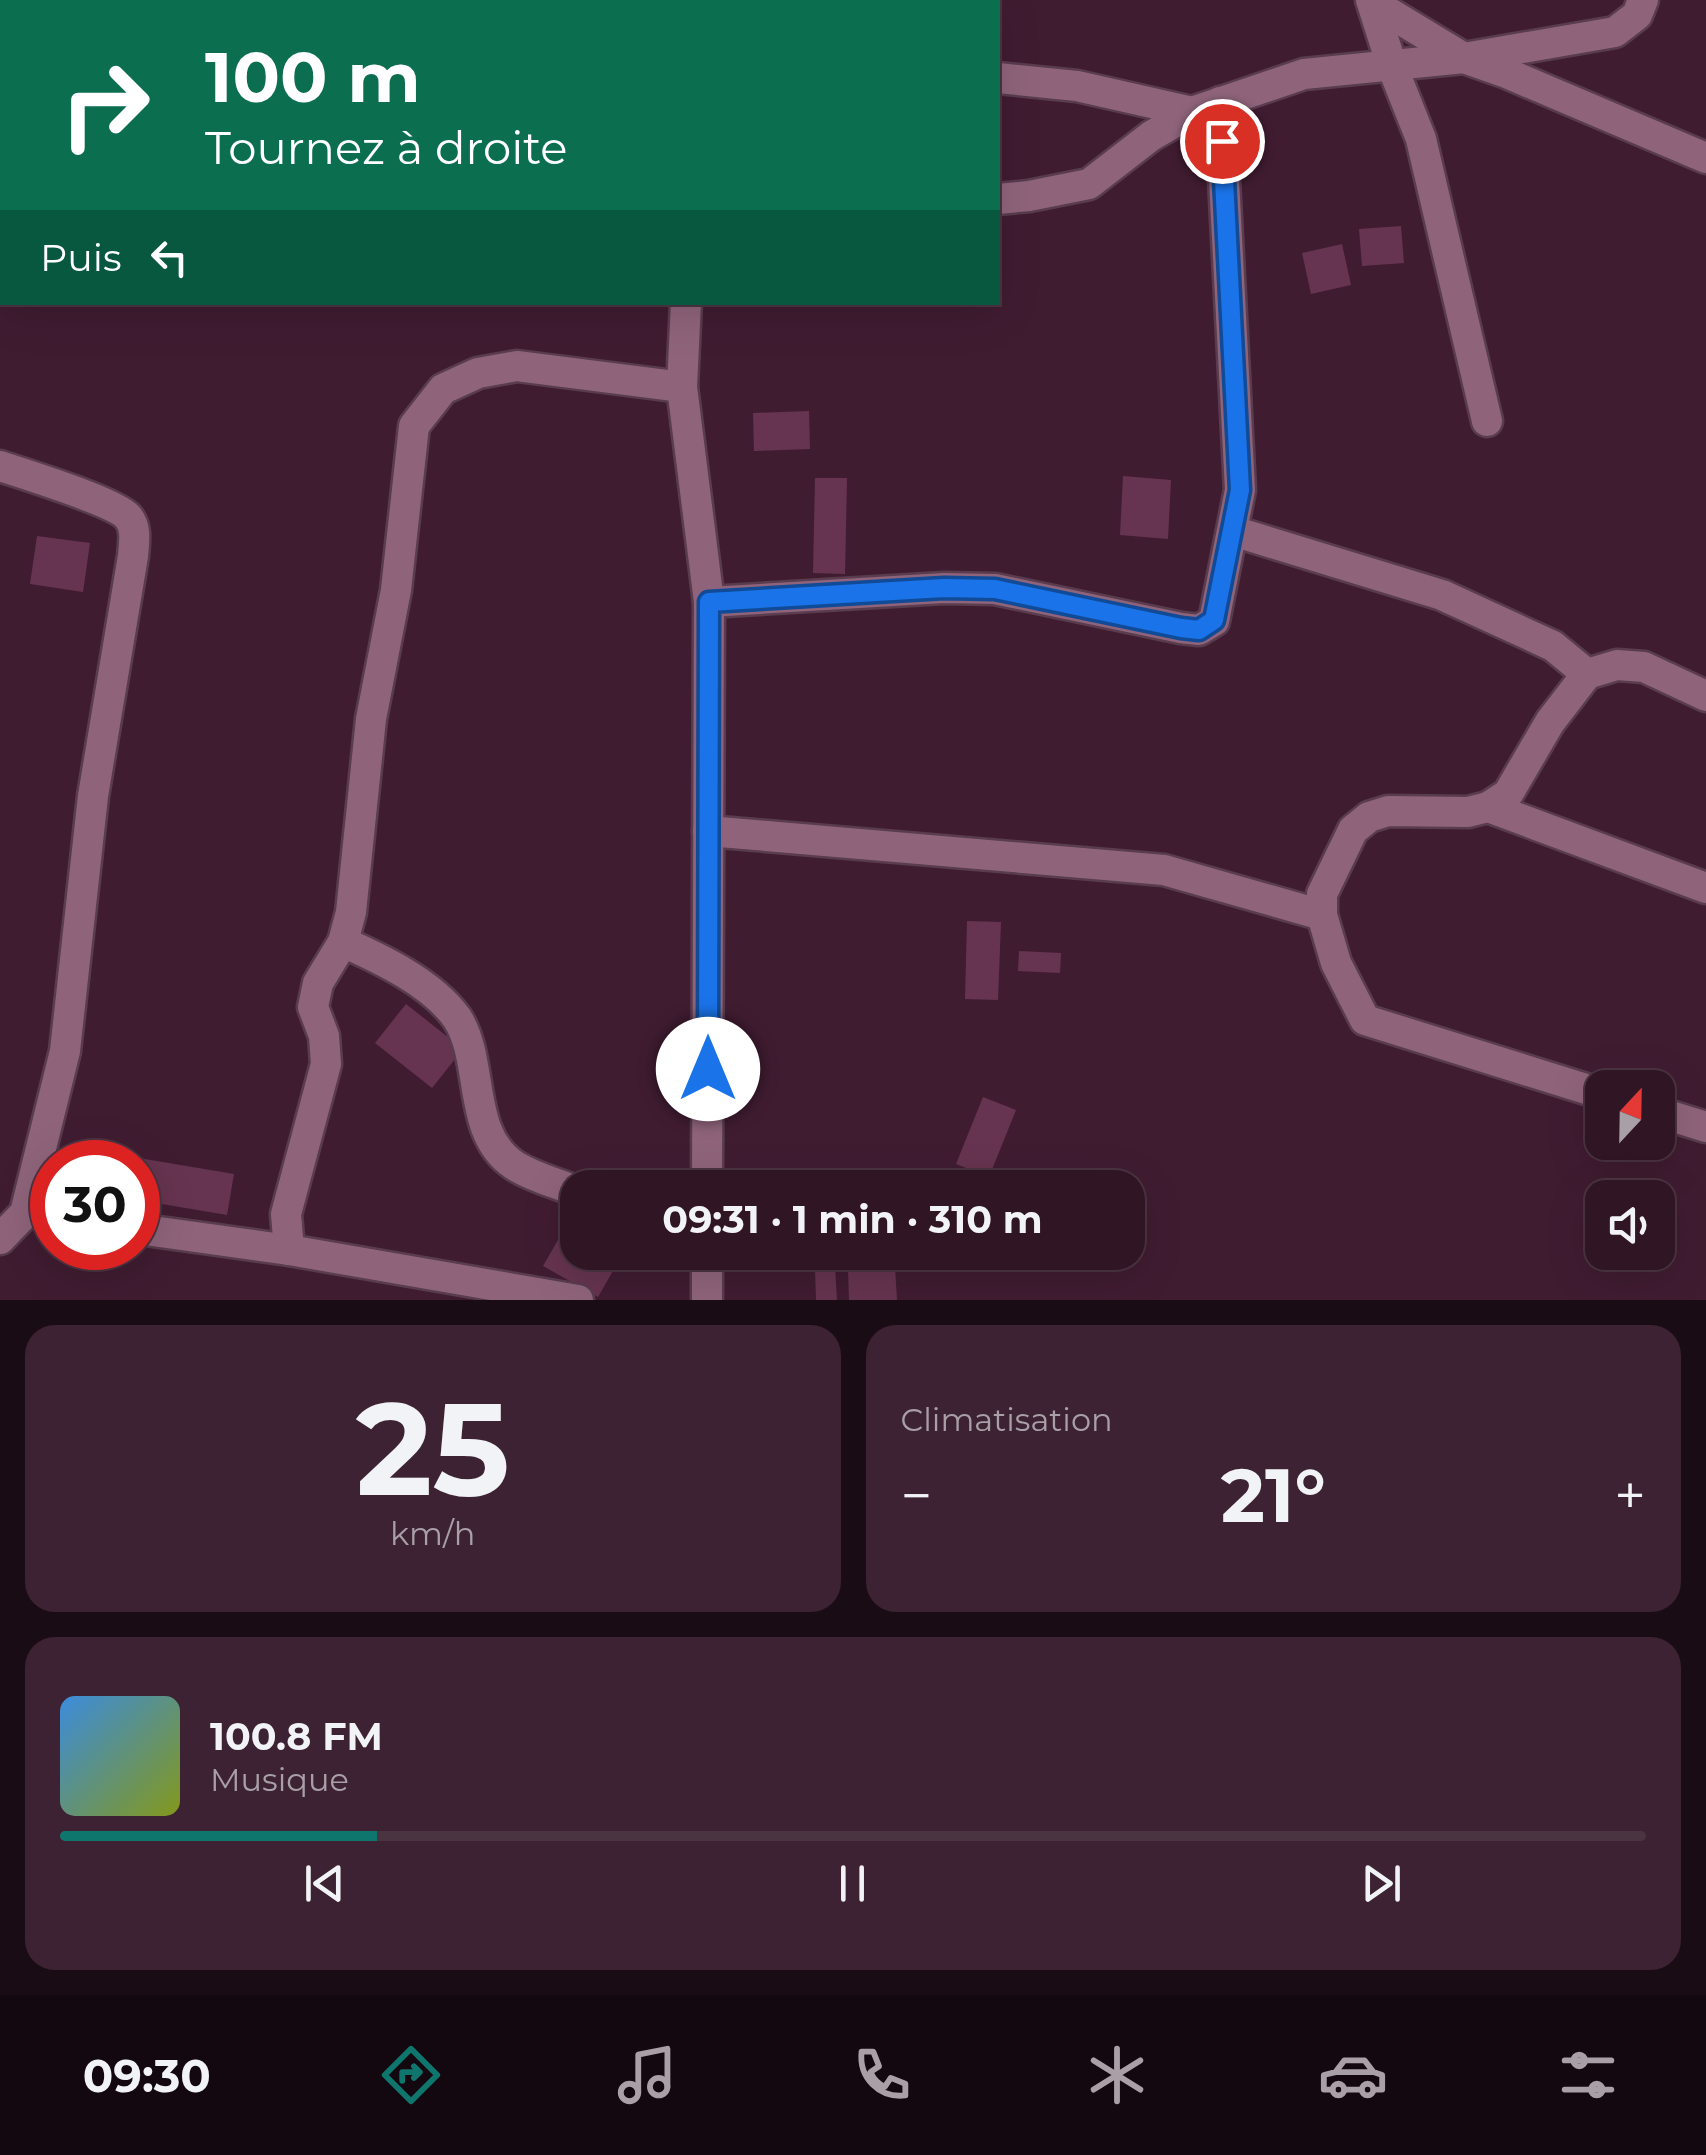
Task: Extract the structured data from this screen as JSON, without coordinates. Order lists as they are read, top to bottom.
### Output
{
  "north": "top",
  "page": {
    "turn": ["100 m", "Tournez à droite"],
    "then": "Puis",
    "limit": "30",
    "trip": "09:31 · 1 min · 310 m",
    "tile": [
      ["25", "km/h"],
      "Climatisation"
    ],
    "heat": ["−", "21°", "+"],
    "song": ["100.8 FM", "Musique"],
    "tabs": "09:30"
  }
}
